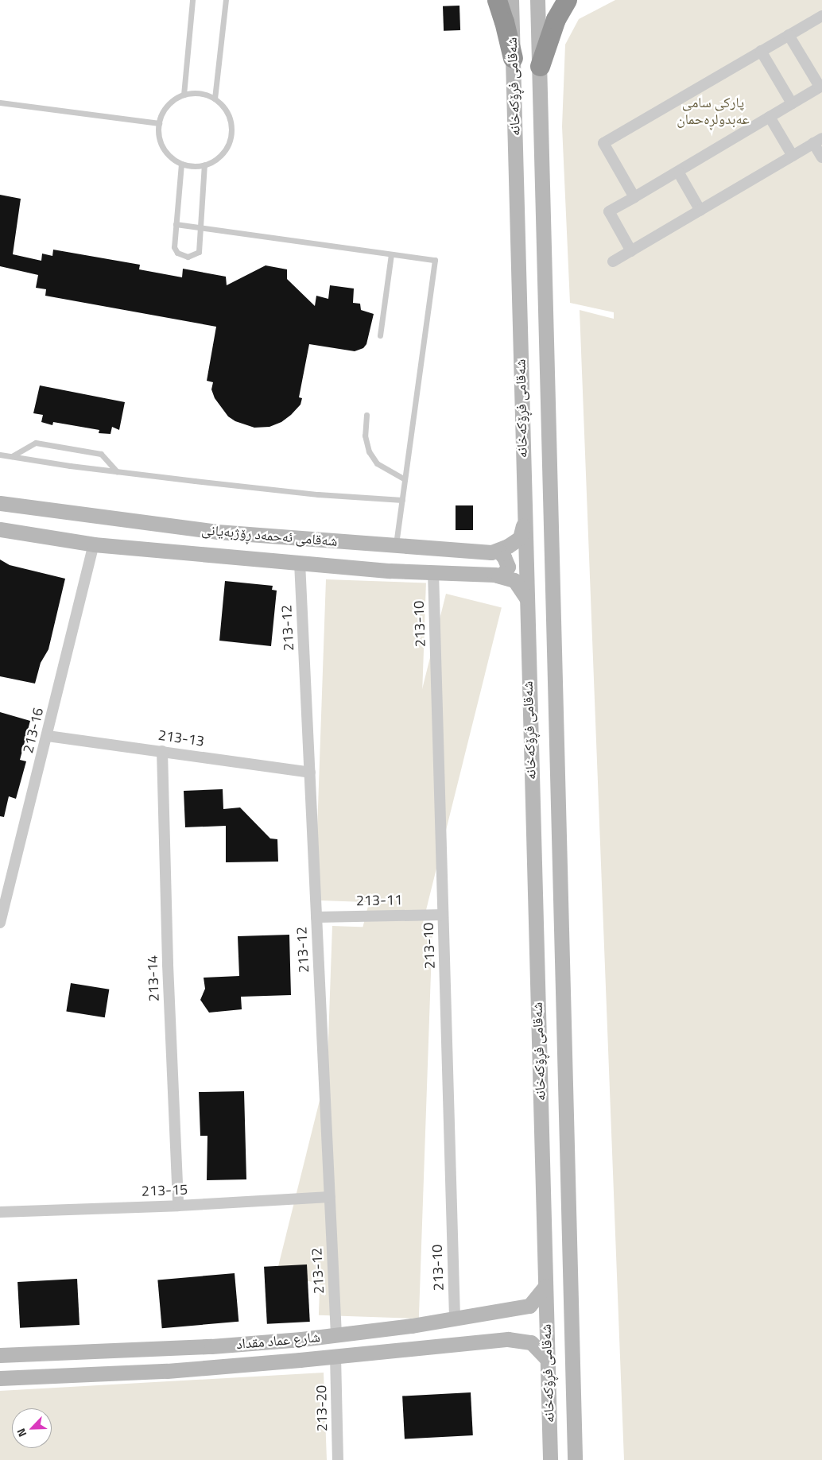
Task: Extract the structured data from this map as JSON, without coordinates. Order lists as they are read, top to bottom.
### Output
{
  "streets": {
    "main road": ["شەقامی فڕۆکەخانە", "شەقامی ئەحمەد ڕۆژبەیانی", "شارع عماد مقداد"],
    "street": [
      "213-10",
      "213-12",
      "213-16",
      "213-13",
      "213-11",
      "213-14",
      "213-15",
      "213-20"
    ]
  },
  "crossings": [
    ["شەقامی فڕۆکەخانە", "شەقامی ئەحمەد ڕۆژبەیانی"],
    ["شەقامی فڕۆکەخانە", "شارع عماد مقداد"],
    ["شەقامی ئەحمەد ڕۆژبەیانی", "213-10"],
    ["شەقامی ئەحمەد ڕۆژبەیانی", "213-12"],
    ["شەقامی ئەحمەد ڕۆژبەیانی", "213-16"],
    ["213-10", "213-11"],
    ["213-10", "شارع عماد مقداد"],
    ["213-12", "213-13"],
    ["213-12", "213-11"],
    ["213-12", "213-15"],
    ["213-12", "شارع عماد مقداد"],
    ["213-16", "213-13"],
    ["213-13", "213-14"],
    ["213-14", "213-15"],
    ["شارع عماد مقداد", "213-20"]
  ],
  "parks": ["پارکی سامی عەبدولڕەحمان"],
  "north": "bottom left"
}
